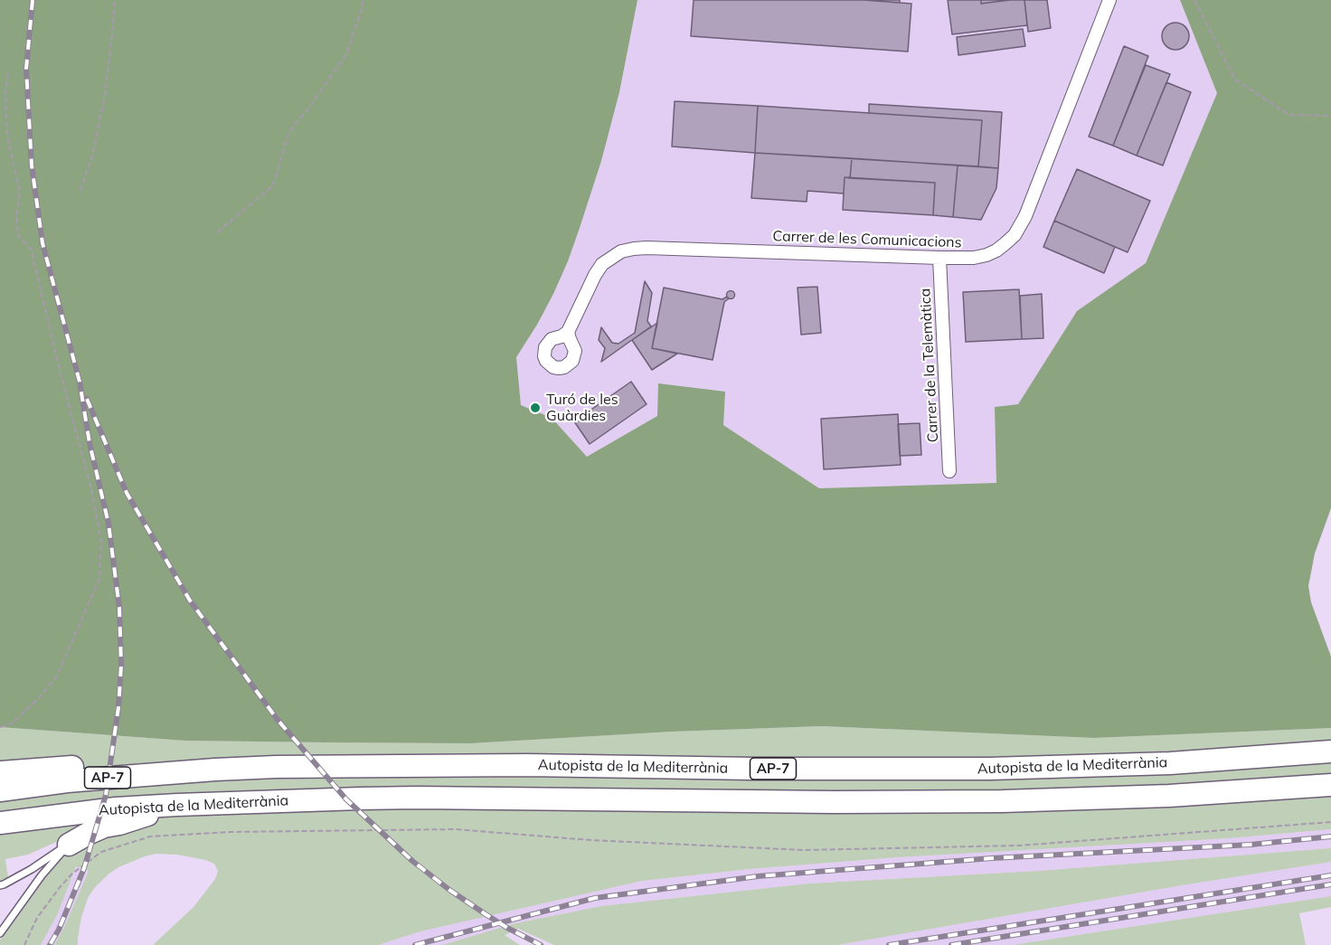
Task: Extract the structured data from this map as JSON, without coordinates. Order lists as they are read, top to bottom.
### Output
{
  "streets": {
    "highway": ["Autopista de la Mediterrània", "AP-7"],
    "street": ["Carrer de les Comunicacions", "Carrer de la Telemàtica"]
  },
  "crossings": [
    ["Carrer de les Comunicacions", "Carrer de la Telemàtica"]
  ],
  "places": ["Turó de les Guàrdies"]
}
